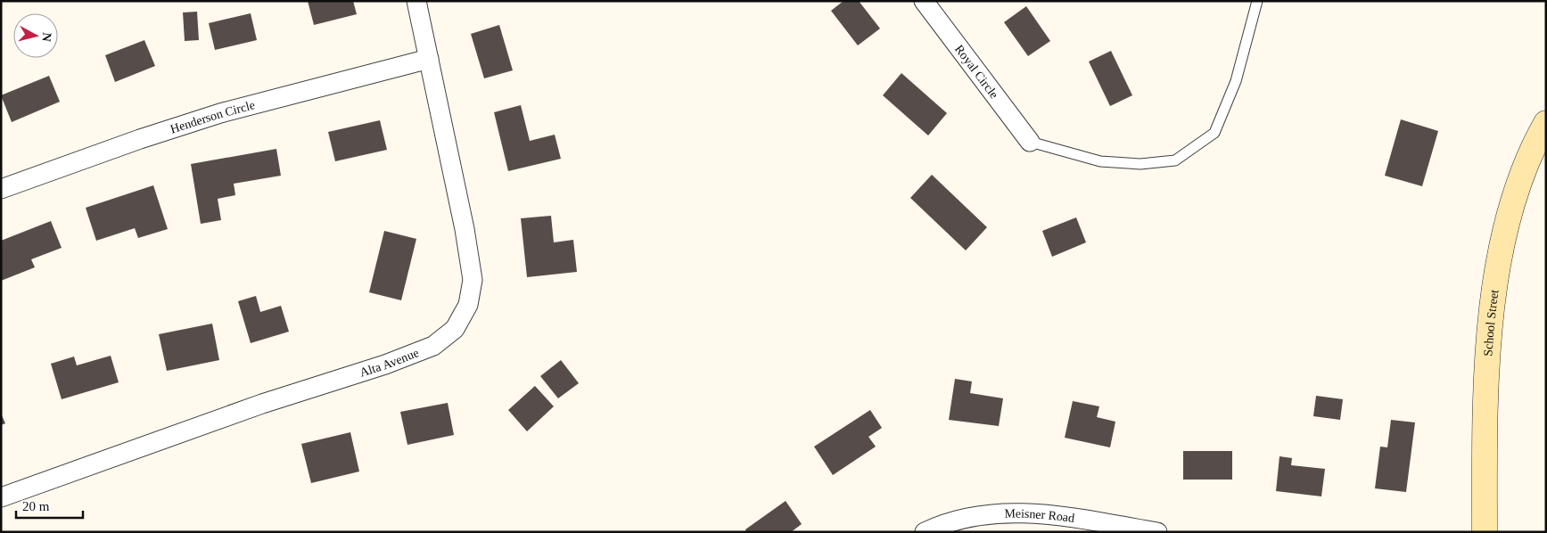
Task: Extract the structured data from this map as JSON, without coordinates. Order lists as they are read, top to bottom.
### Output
{
  "streets": {
    "street": [
      "Royal Circle",
      "Henderson Circle",
      "School Street",
      "Alta Avenue",
      "Meisner Road"
    ]
  },
  "crossings": [
    ["Henderson Circle", "Alta Avenue"]
  ],
  "scale_bar": "20 m",
  "north": "right"
}
